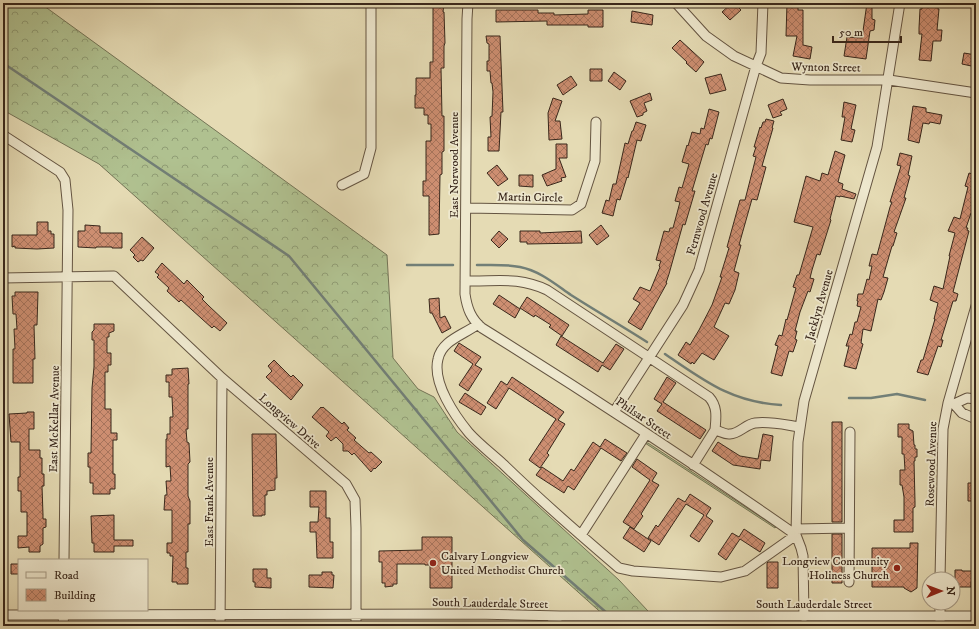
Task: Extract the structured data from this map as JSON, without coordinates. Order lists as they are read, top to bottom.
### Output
{
  "streets": {
    "street": [
      "Wynton Street",
      "East Norwood Avenue",
      "Martin Circle",
      "Fernwood Avenue",
      "Jacklyn Avenue",
      "Philsar Street",
      "East McKellar Avenue",
      "Longview Drive",
      "Rosewood Avenue",
      "East Frank Avenue",
      "South Lauderdale Street"
    ]
  },
  "crossings": [
    ["Wynton Street", "Fernwood Avenue"],
    ["Wynton Street", "Jacklyn Avenue"],
    ["East Norwood Avenue", "Martin Circle"],
    ["East Norwood Avenue", "Philsar Street"],
    ["Fernwood Avenue", "Philsar Street"],
    ["Jacklyn Avenue", "Philsar Street"],
    ["Jacklyn Avenue", "South Lauderdale Street"],
    ["East McKellar Avenue", "Longview Drive"],
    ["Longview Drive", "East Frank Avenue"],
    ["Longview Drive", "South Lauderdale Street"],
    ["East Frank Avenue", "South Lauderdale Street"]
  ],
  "places": ["Calvary Longview United Methodist Church", "Longview Community Holiness Church"],
  "legend": ["Road", "Building"],
  "scale_bar": "50 m",
  "north": "right"
}
